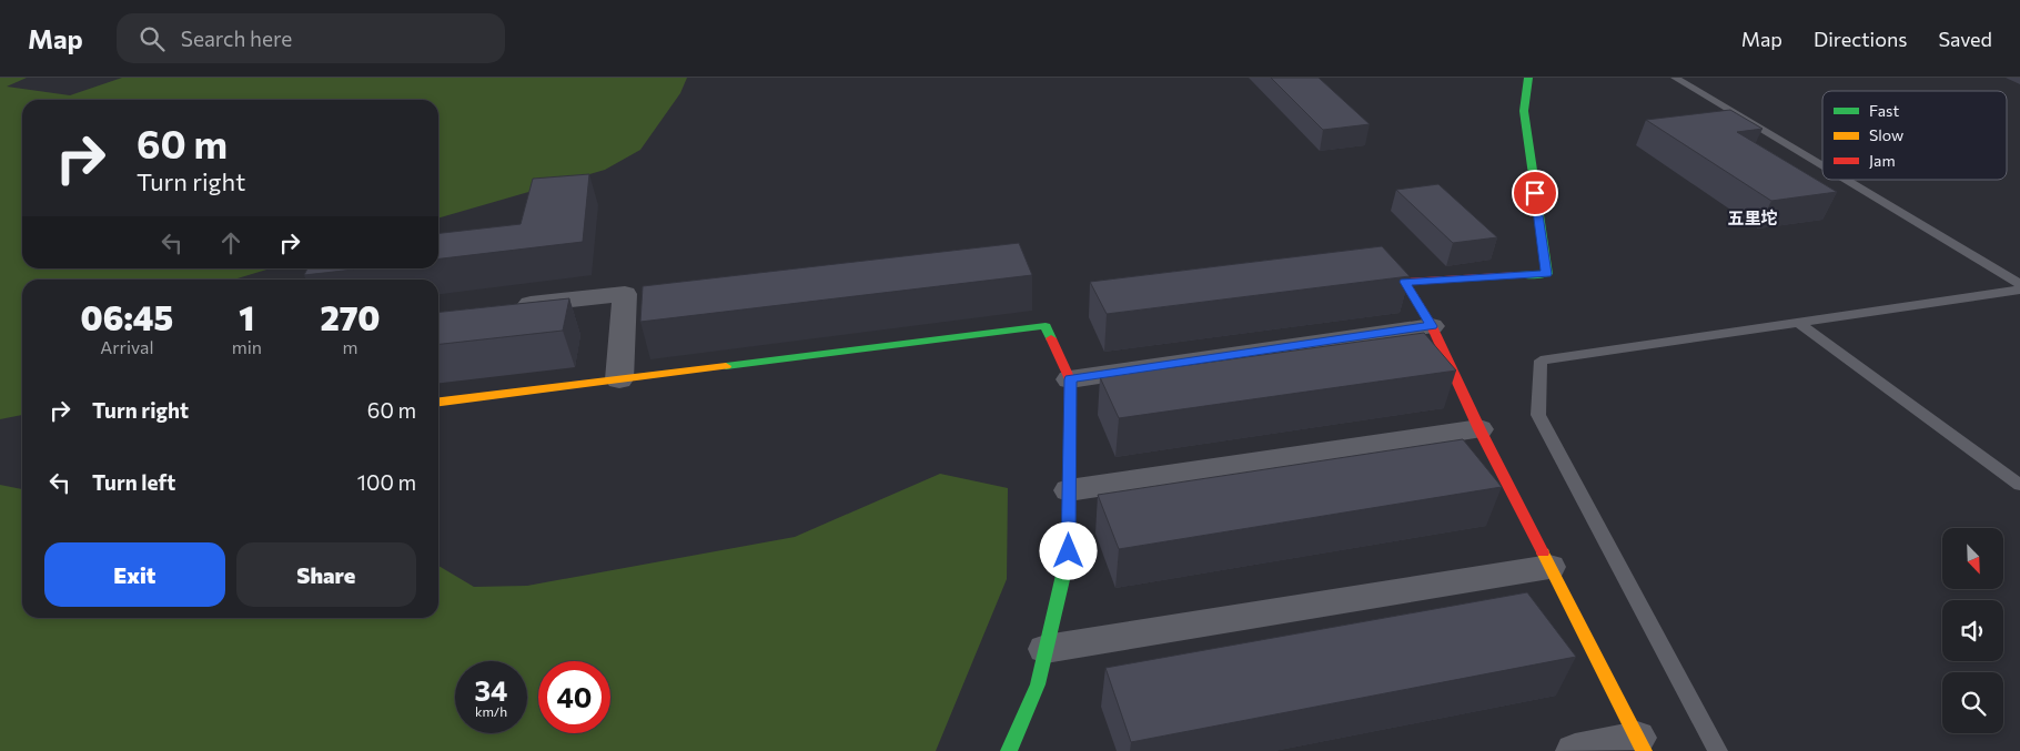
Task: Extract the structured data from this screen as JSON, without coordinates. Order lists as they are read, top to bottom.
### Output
{
  "districts": ["五里坨"],
  "legend": ["Fast", "Slow", "Jam"],
  "north": "bottom right",
  "page": {
    "header": "Map",
    "search": "Search here",
    "nav": ["Map", "Directions", "Saved"],
    "turn": ["60 m", "Turn right"],
    "eta": [
      "06:45",
      "Arrival",
      "1",
      "min",
      "270",
      "m"
    ],
    "list": [
      {
        "name": "Turn right",
        "value": "60 m"
      },
      {
        "name": "Turn left",
        "value": "100 m"
      }
    ],
    "buttons": ["Exit", "Share"],
    "speed": "34 km/h",
    "limit": "40"
  }
}
